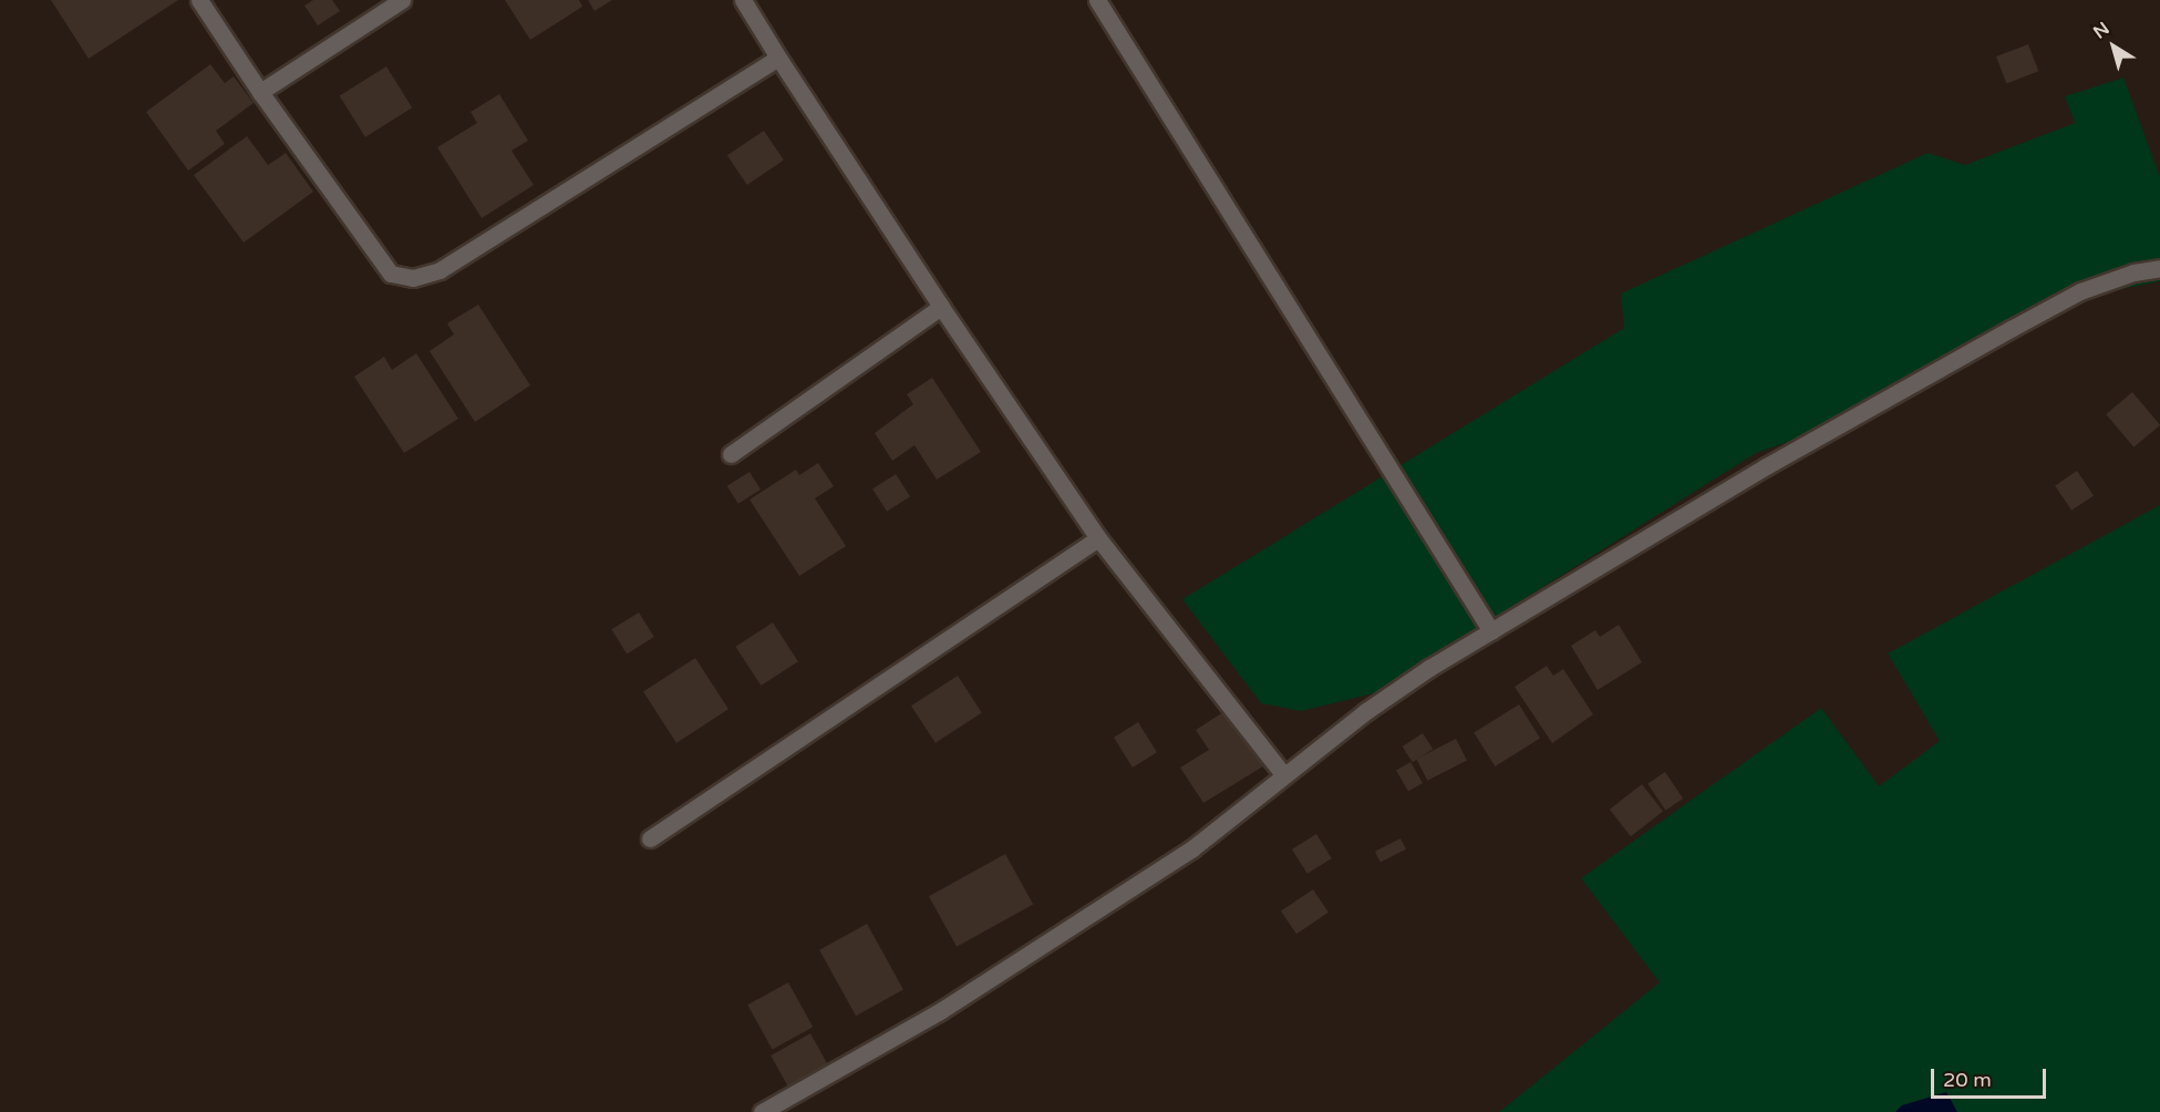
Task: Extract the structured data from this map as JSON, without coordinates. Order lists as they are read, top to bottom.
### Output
{
  "scale_bar": "20 m",
  "north": "top left"
}
